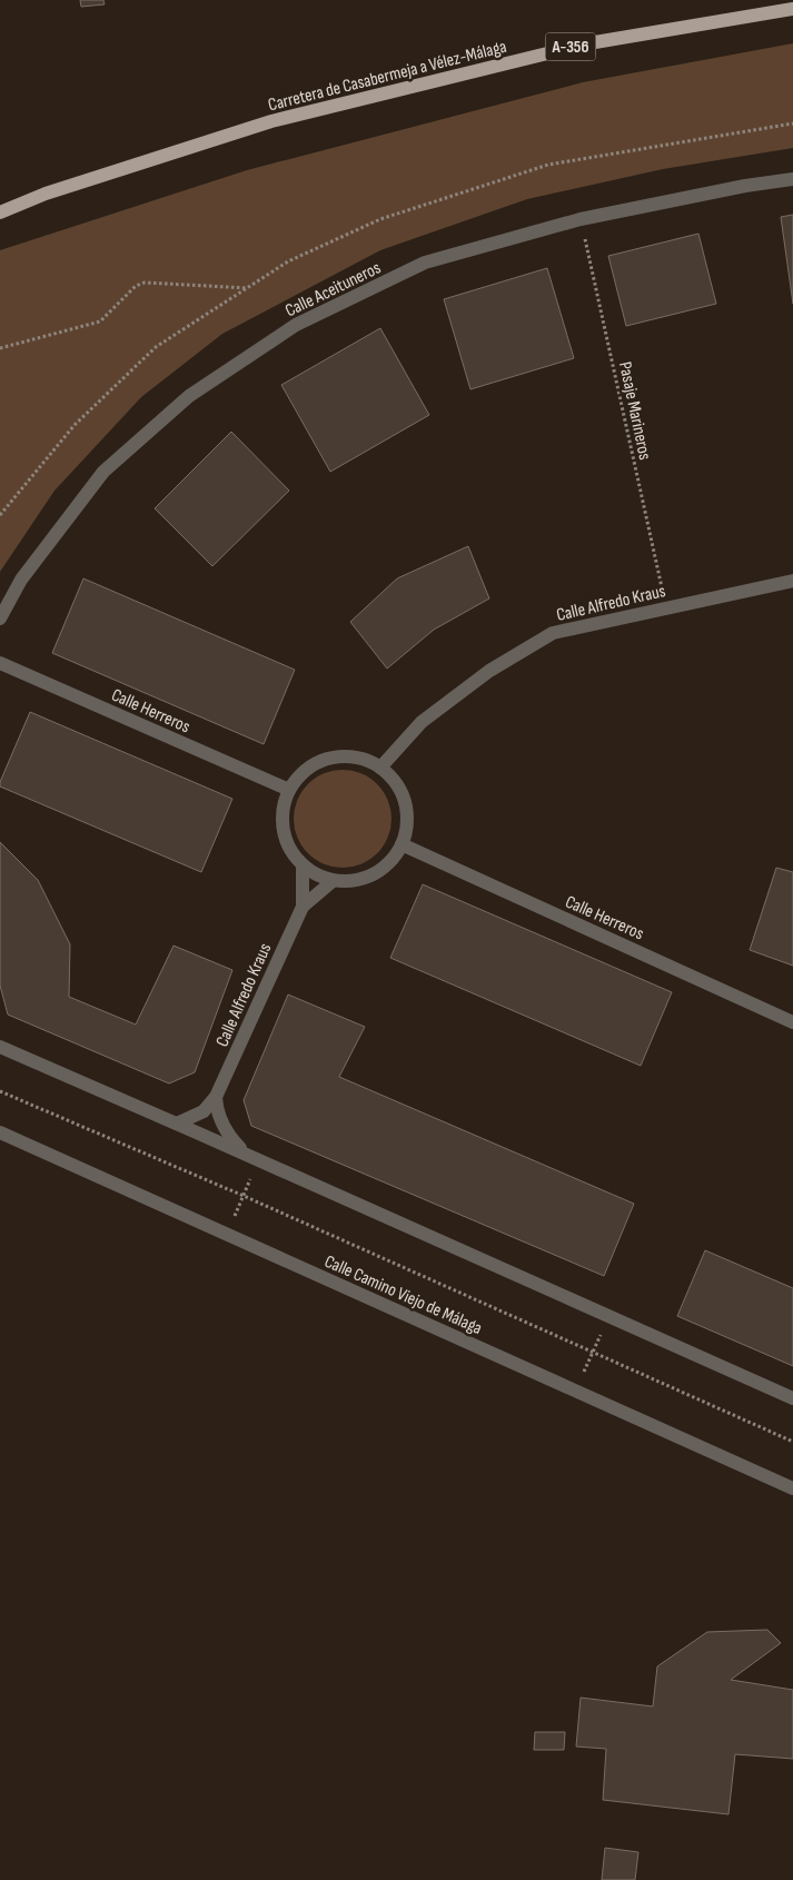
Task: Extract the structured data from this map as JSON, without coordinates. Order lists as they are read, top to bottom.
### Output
{
  "streets": {
    "main road": ["A-356", "Carretera de Casabermeja a Vélez-Málaga"],
    "street": [
      "Calle Aceituneros",
      "Calle Alfredo Kraus",
      "Calle Herreros",
      "Calle Camino Viejo de Málaga"
    ],
    "path": ["Pasaje Marineros"]
  },
  "crossings": [
    ["Calle Aceituneros", "Pasaje Marineros"],
    ["Pasaje Marineros", "Calle Alfredo Kraus"],
    ["Calle Alfredo Kraus", "Calle Herreros"]
  ]
}
